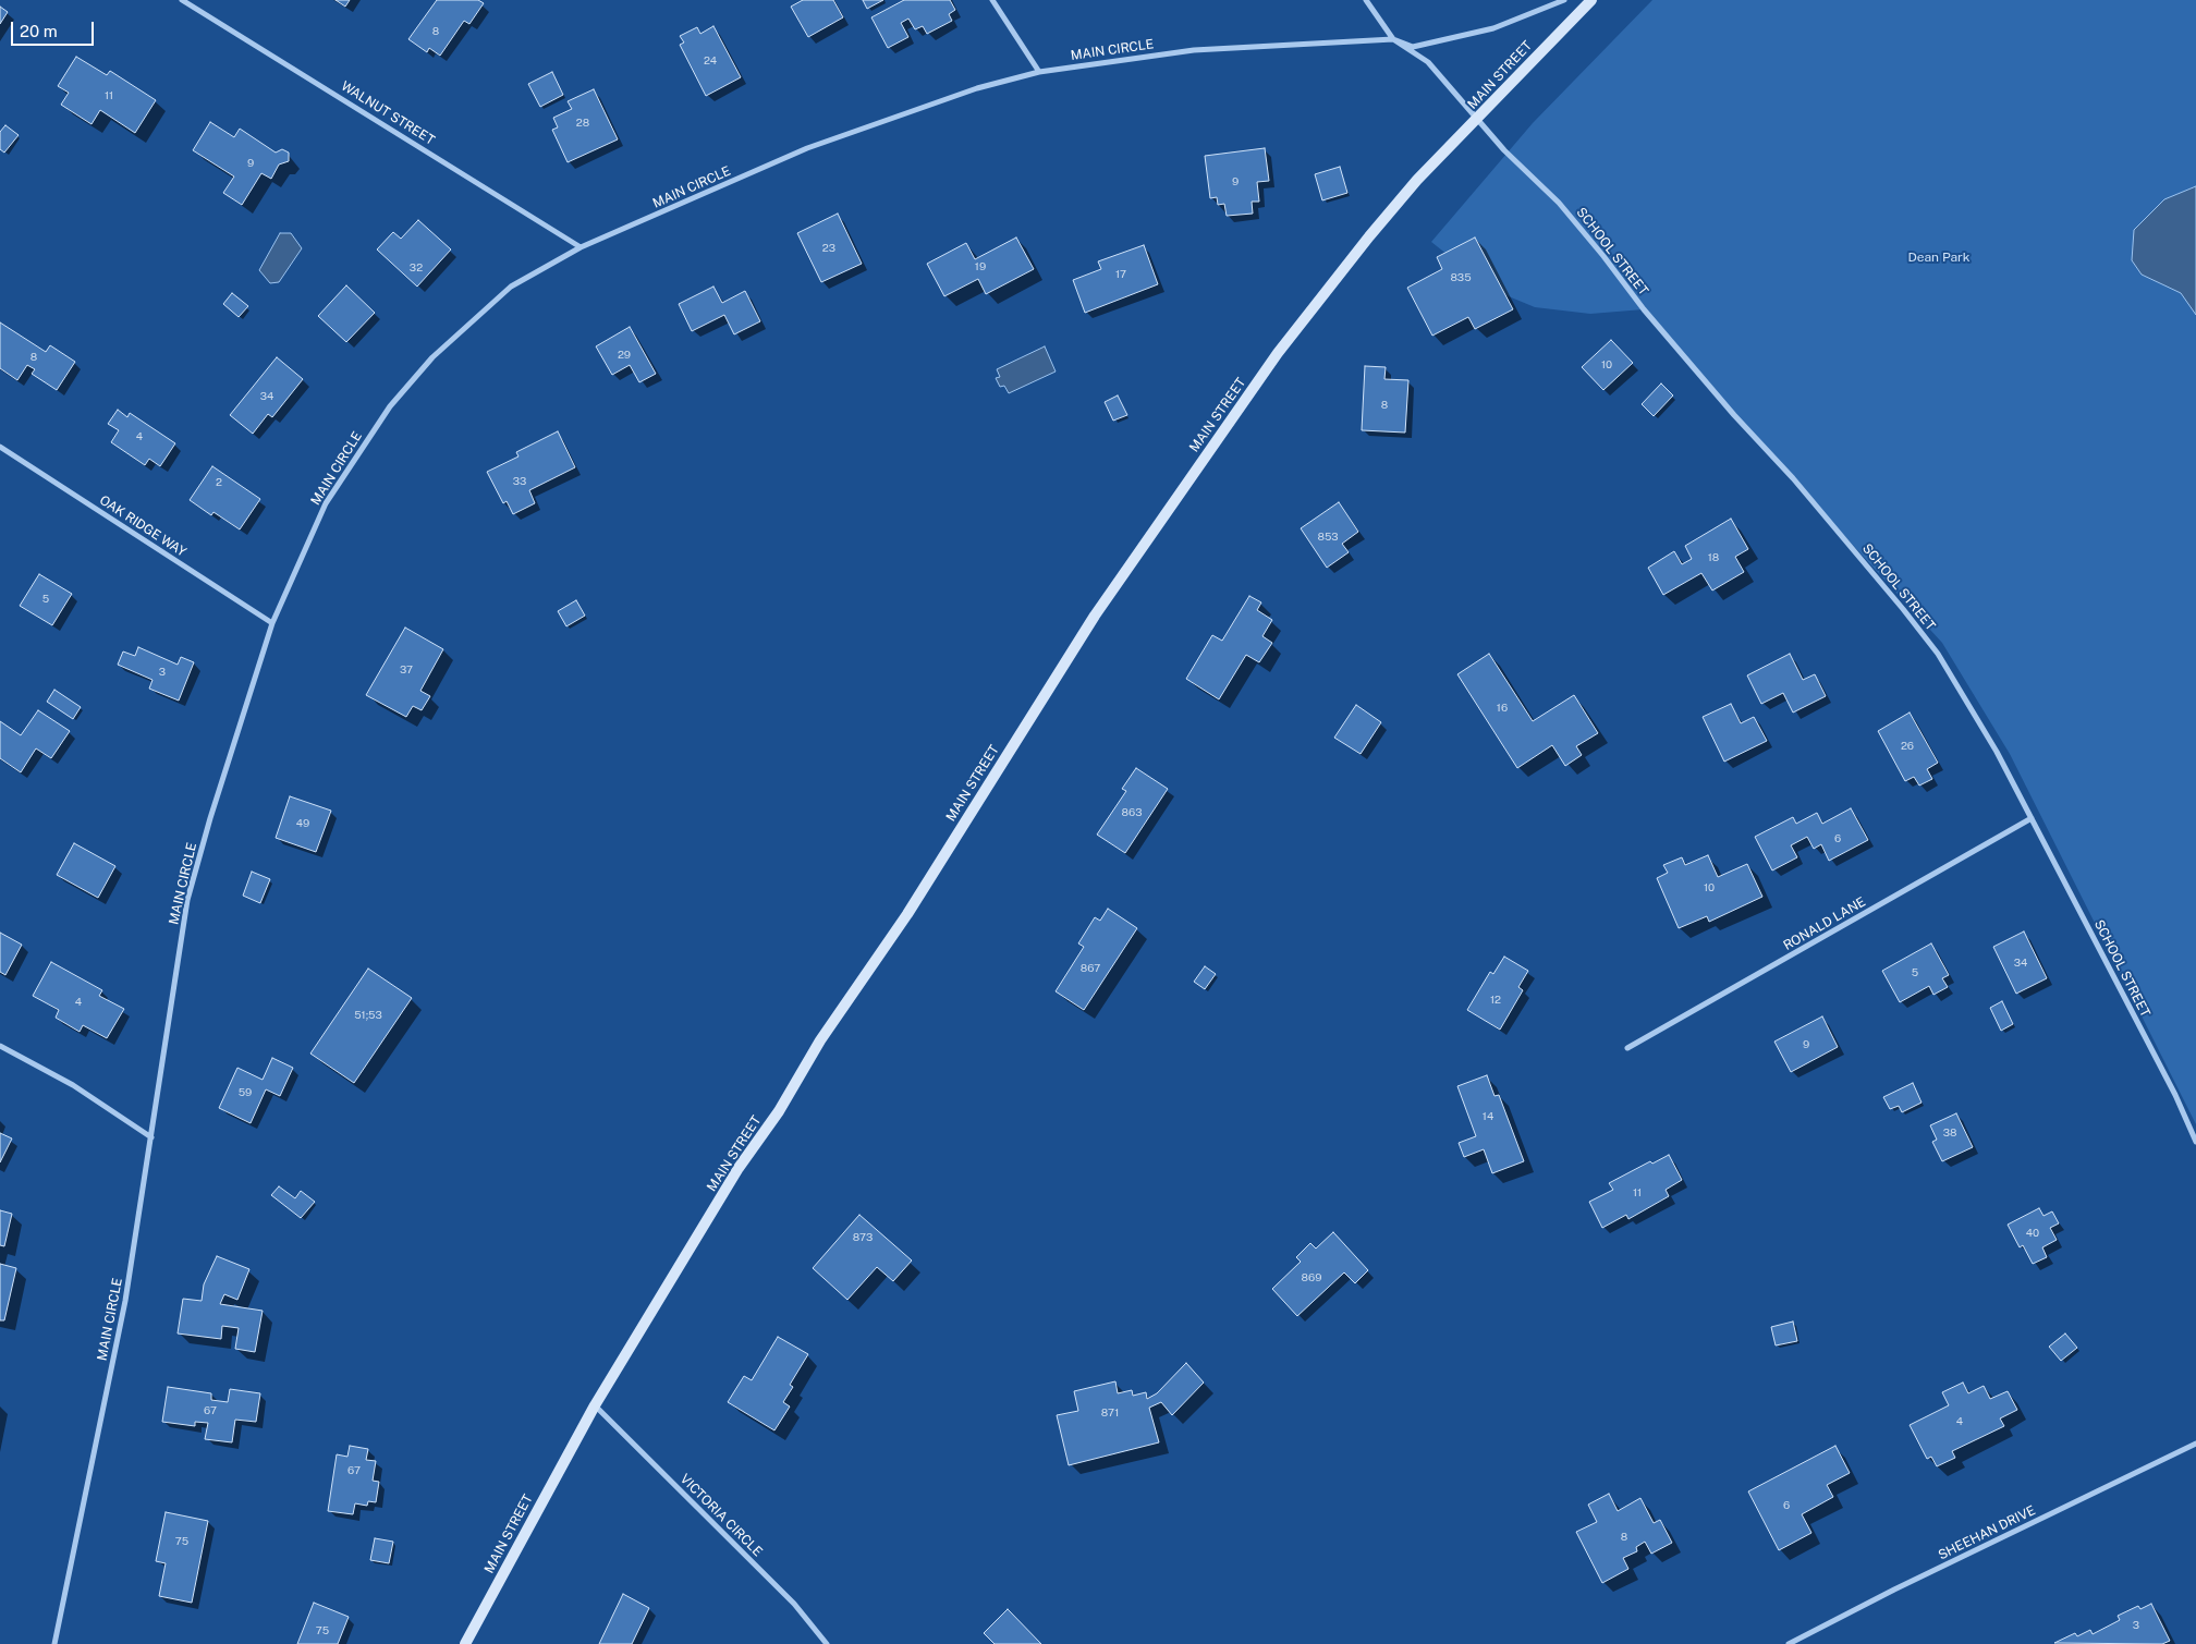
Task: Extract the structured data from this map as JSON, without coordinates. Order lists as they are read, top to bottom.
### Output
{
  "streets": {
    "main road": ["MAIN STREET"],
    "street": [
      "MAIN CIRCLE",
      "WALNUT STREET",
      "SCHOOL STREET",
      "OAK RIDGE WAY",
      "RONALD LANE",
      "VICTORIA CIRCLE",
      "SHEEHAN DRIVE"
    ]
  },
  "crossings": [
    ["MAIN CIRCLE", "WALNUT STREET"],
    ["MAIN CIRCLE", "OAK RIDGE WAY"],
    ["MAIN STREET", "SCHOOL STREET"],
    ["MAIN STREET", "VICTORIA CIRCLE"],
    ["SCHOOL STREET", "RONALD LANE"]
  ],
  "parks": ["Dean Park"],
  "house_numbers": [
    "8",
    "24",
    "11",
    "28",
    "9",
    "9",
    "23",
    "19",
    "32",
    "17",
    "835",
    "29",
    "8",
    "10",
    "34",
    "8",
    "4",
    "33",
    "2",
    "853",
    "18",
    "5",
    "37",
    "3",
    "16",
    "26",
    "863",
    "49",
    "6",
    "10",
    "34",
    "867",
    "5",
    "12",
    "4",
    "51;53",
    "9",
    "59",
    "14",
    "38",
    "11",
    "40",
    "873",
    "869",
    "67",
    "871",
    "4",
    "67",
    "6",
    "8",
    "75",
    "3",
    "75"
  ],
  "scale_bar": "20 m"
}
